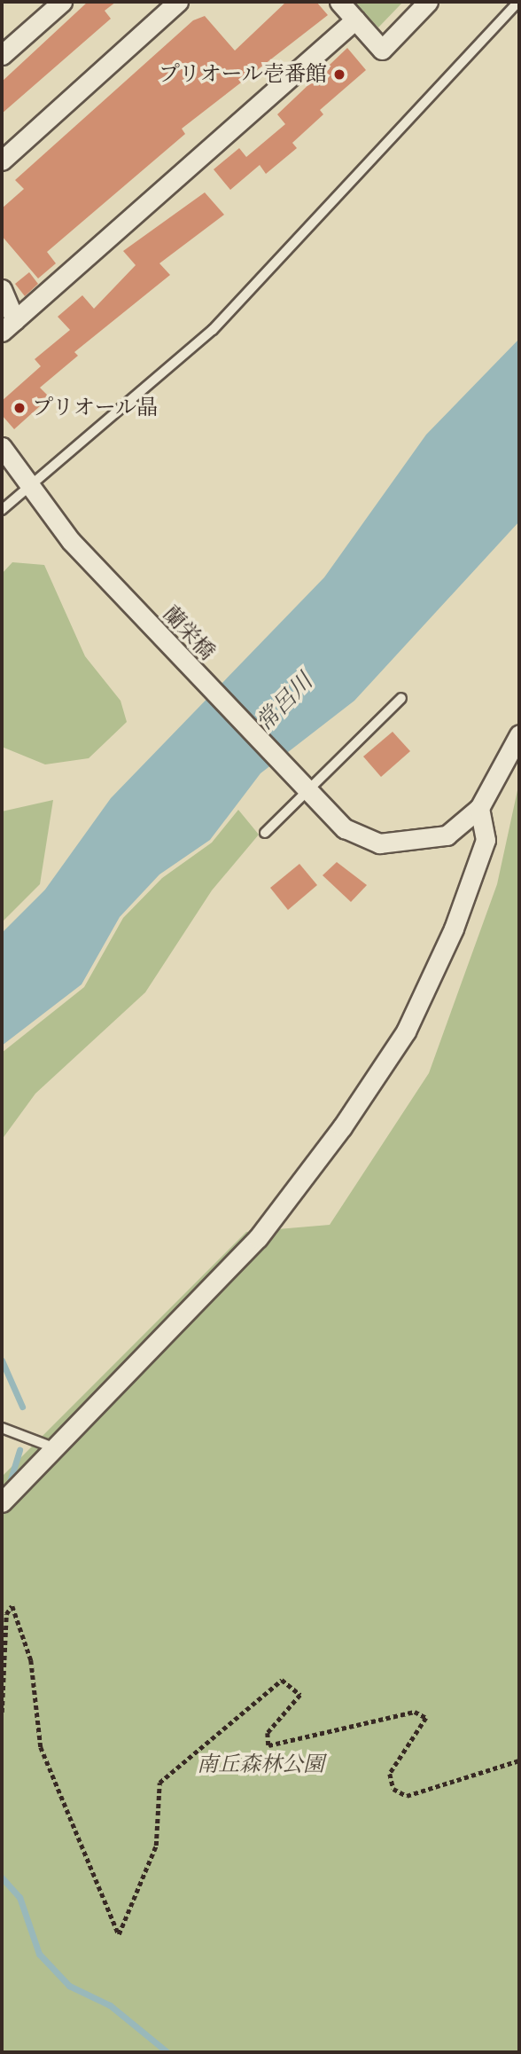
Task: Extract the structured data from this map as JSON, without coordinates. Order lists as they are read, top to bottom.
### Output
{
  "streets": {
    "street": ["蘭栄橋"]
  },
  "water": ["常呂川"],
  "parks": ["南丘森林公園"],
  "places": ["プリオール壱番館", "プリオール晶"]
}
